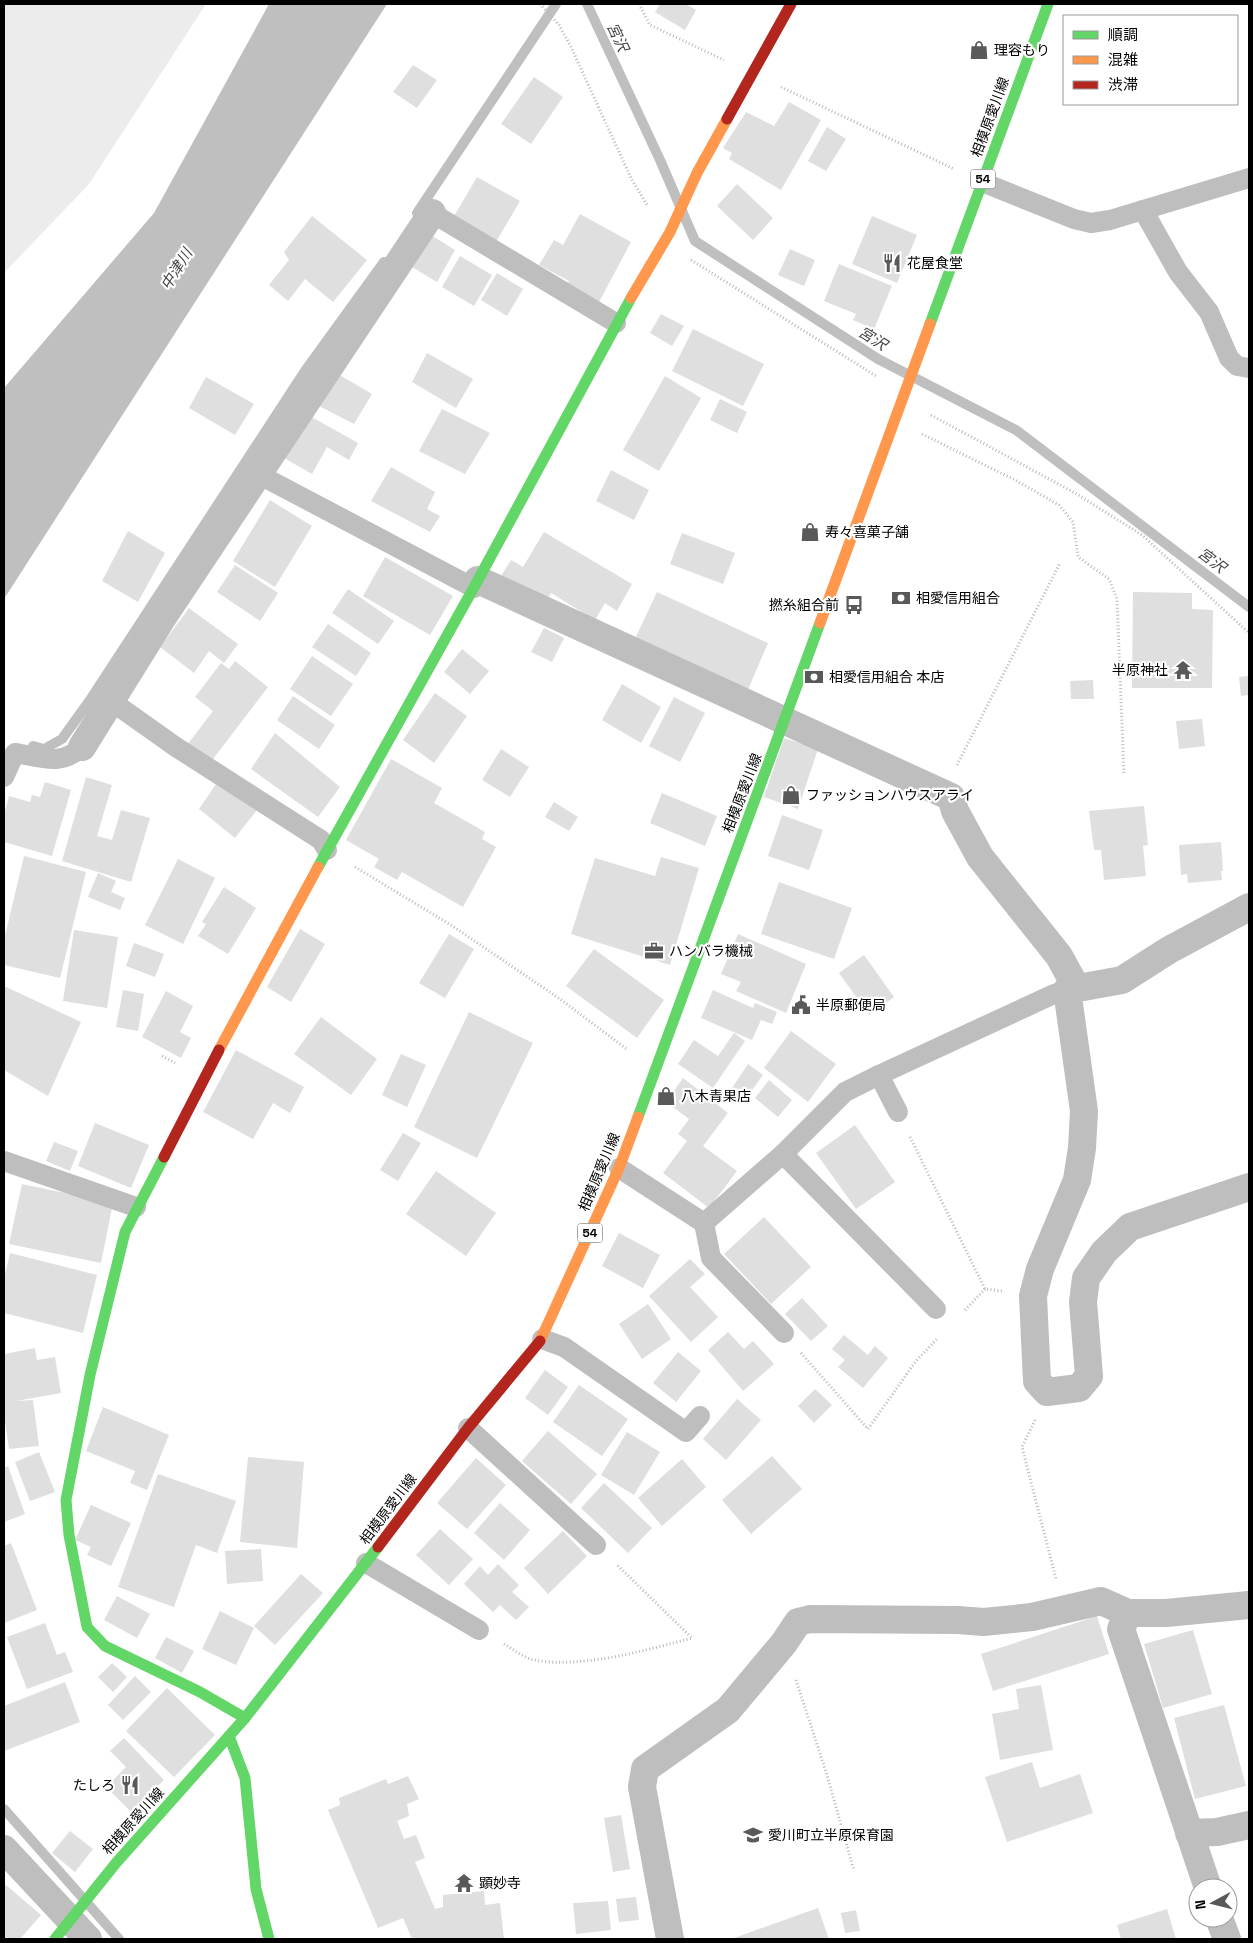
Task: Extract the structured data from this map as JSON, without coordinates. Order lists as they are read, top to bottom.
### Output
{
  "streets": {
    "main road": ["相模原愛川線", "54"]
  },
  "water": ["宮沢", "中津川"],
  "places": {
    "shop": [
      "理容もり",
      "寿々喜菓子舗",
      "ファッションハウスアライ",
      "八木青果店"
    ],
    "restaurant": ["花屋食堂", "たしろ"],
    "bank": ["相愛信用組合", "相愛信用組合 本店"],
    "bus stop": ["撚糸組合前"],
    "temple": ["半原神社", "顕妙寺"],
    "office": ["ハンバラ機械"],
    "public building": ["半原郵便局"],
    "school or university": ["愛川町立半原保育園"]
  },
  "legend": ["順調", "混雑", "渋滞"],
  "north": "left"
}
